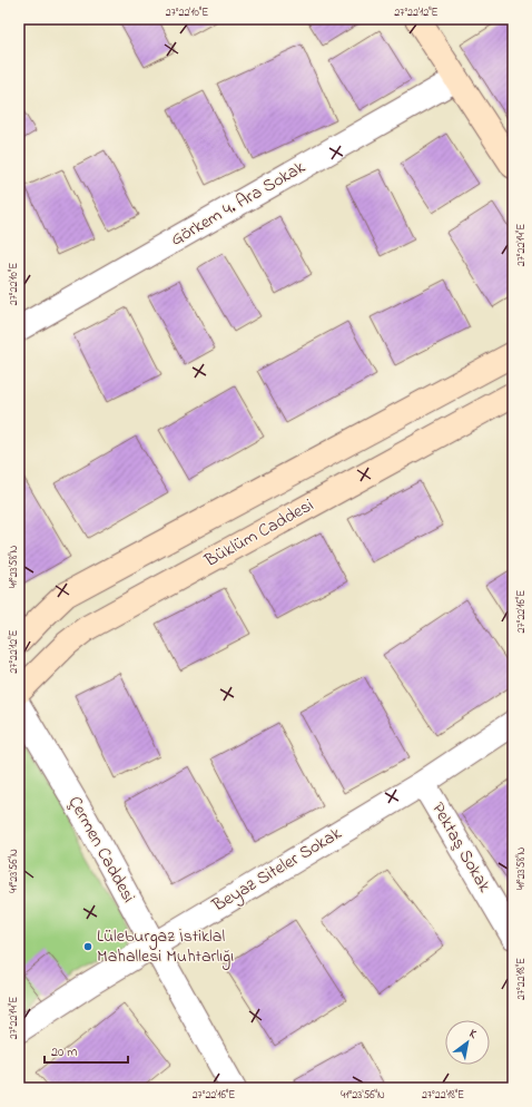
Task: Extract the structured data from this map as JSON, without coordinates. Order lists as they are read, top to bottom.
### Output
{
  "streets": {
    "main road": ["Büklüm Caddesi"],
    "street": [
      "Görkem 4. Ara Sokak",
      "Pektaş Sokak",
      "Çermen Caddesi",
      "Beyaz Siteler Sokak"
    ]
  },
  "crossings": [
    ["Pektaş Sokak", "Beyaz Siteler Sokak"],
    ["Çermen Caddesi", "Beyaz Siteler Sokak"]
  ],
  "places": ["Lüleburgaz İstiklal Mahallesi Muhtarlığı"],
  "scale_bar": "20 m",
  "north": "top right",
  "coordinates": [
    "27°22'10\"E",
    "27°22'12\"E",
    "27°22'14\"E",
    "41°23'58\"N",
    "27°22'16\"E",
    "41°23'56\"N",
    "27°22'18\"E"
  ]
}
